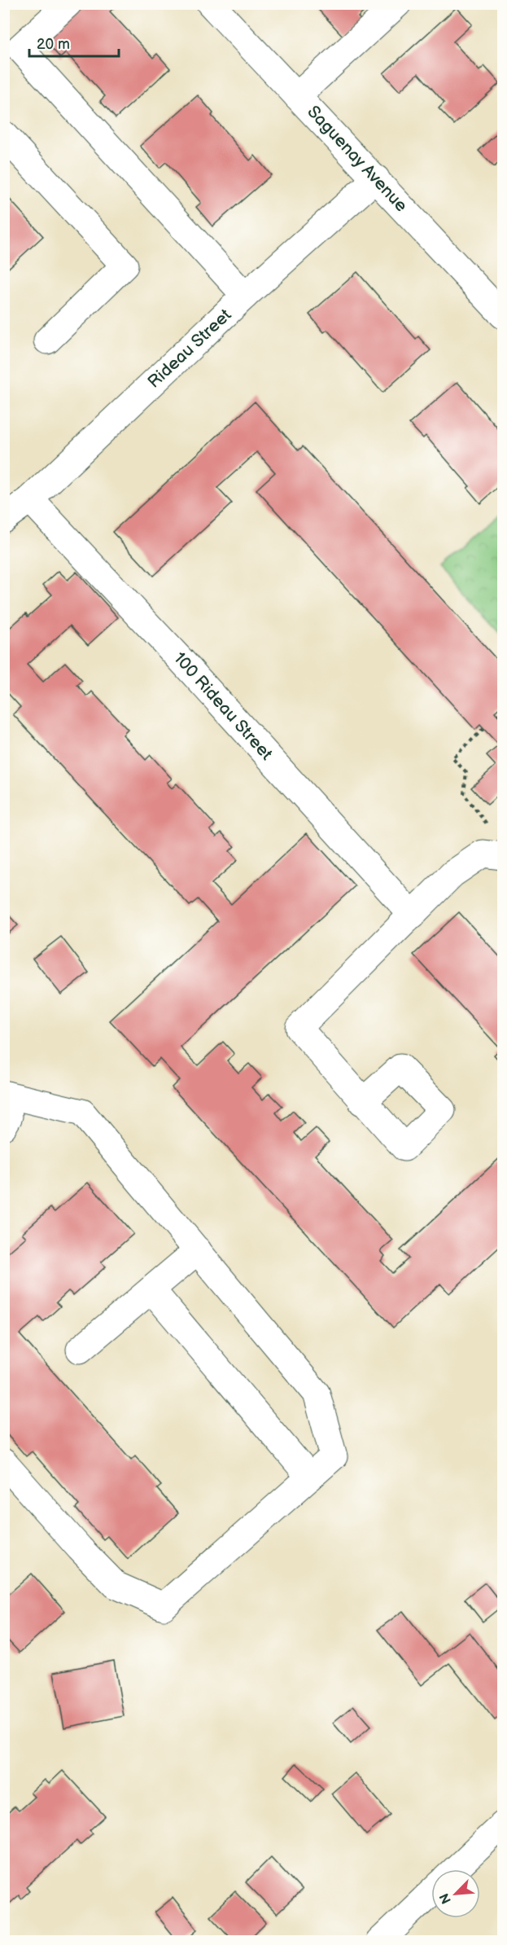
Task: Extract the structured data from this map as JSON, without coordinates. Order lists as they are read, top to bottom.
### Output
{
  "streets": {
    "street": ["Saguenay Avenue", "Rideau Street", "100 Rideau Street"]
  },
  "crossings": [
    ["Saguenay Avenue", "Rideau Street"],
    ["Rideau Street", "100 Rideau Street"]
  ],
  "scale_bar": "20 m",
  "north": "bottom left"
}
